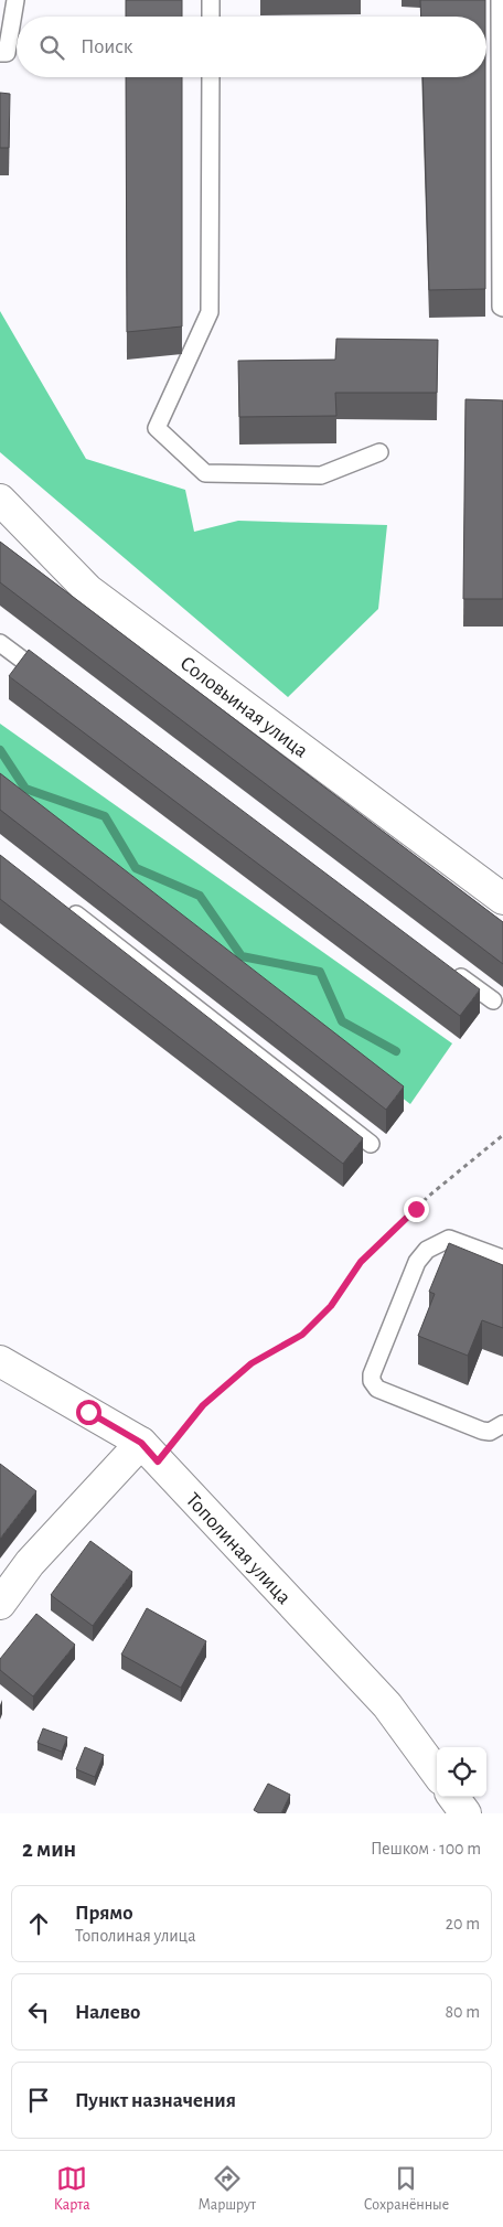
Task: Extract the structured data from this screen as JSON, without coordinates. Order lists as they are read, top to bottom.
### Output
{
  "streets": {
    "street": ["Соловьиная улица", "Тополиная улица"]
  },
  "page": {
    "search": "Поиск",
    "heading": ["2 мин", "Пешком · 100 m"],
    "list": [
      ["Прямо", "Тополиная улица", "20 m"],
      ["Налево", "80 m"],
      "Пункт назначения"
    ],
    "nav": ["Карта", "Маршрут", "Сохранённые"]
  }
}
